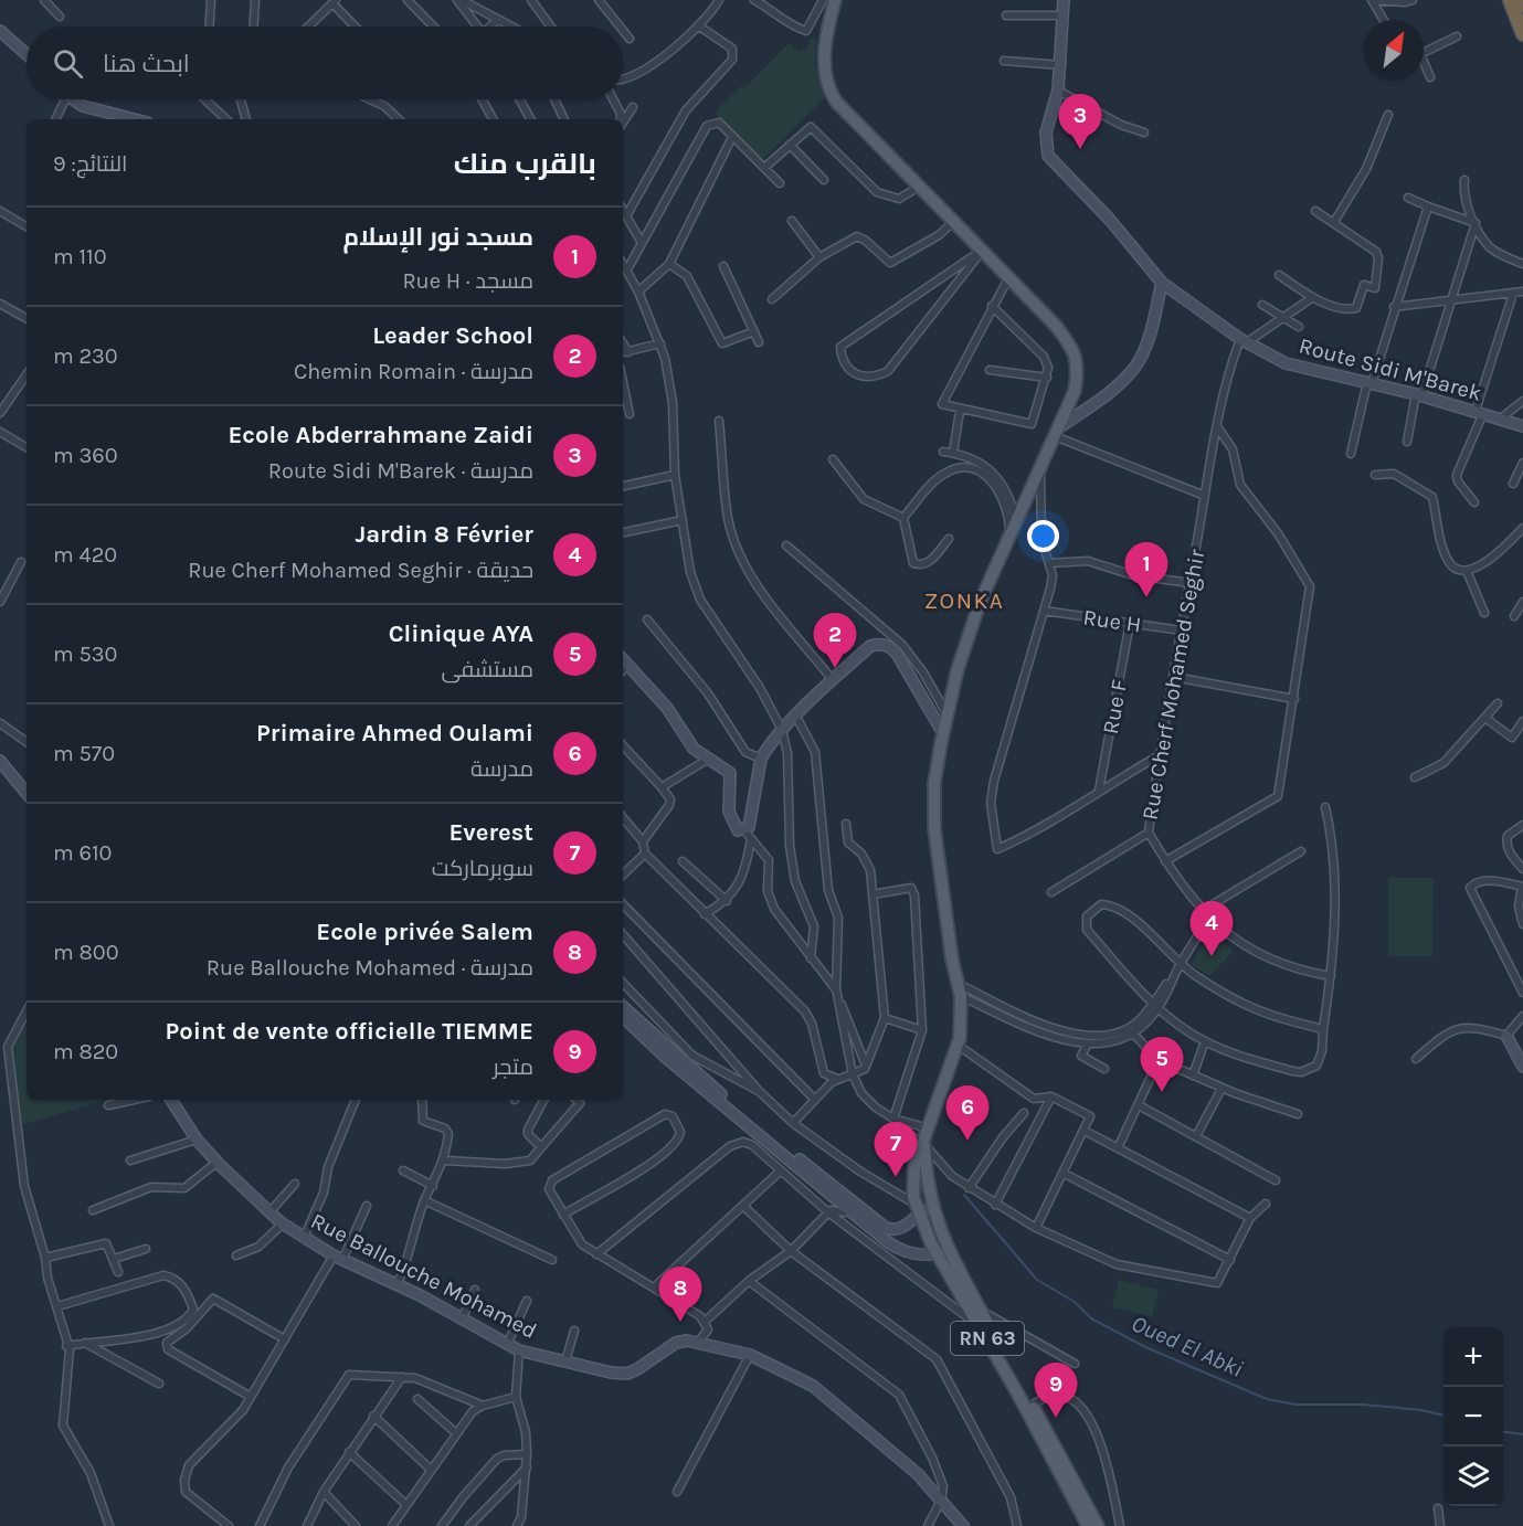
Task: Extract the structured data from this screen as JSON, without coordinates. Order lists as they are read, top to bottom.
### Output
{
  "streets": {
    "main road": ["RN 63"],
    "street": [
      "Route Sidi M'Barek",
      "Rue H",
      "Rue Cherf Mohamed Seghir",
      "Rue F",
      "Rue Ballouche Mohamed"
    ]
  },
  "crossings": [
    ["Route Sidi M'Barek", "Rue Cherf Mohamed Seghir"],
    ["Rue H", "Rue Cherf Mohamed Seghir"],
    ["Rue H", "Rue F"]
  ],
  "districts": ["ZONKA"],
  "water": ["Oued El Abki"],
  "north": "top right",
  "page": {
    "search": "ابحث هنا",
    "pins": [
      "3",
      "1",
      "2",
      "4",
      "5",
      "6",
      "7",
      "8",
      "9"
    ],
    "heading": ["بالقرب منك", "النتائج: 9"],
    "list": [
      {
        "mark": "1",
        "name": "مسجد نور الإسلام",
        "note": "مسجد · Rue H",
        "value": "110 m"
      },
      {
        "mark": "2",
        "name": "Leader School",
        "note": "مدرسة · Chemin Romain",
        "value": "230 m"
      },
      {
        "mark": "3",
        "name": "Ecole Abderrahmane Zaidi",
        "note": "مدرسة · Route Sidi M'Barek",
        "value": "360 m"
      },
      {
        "mark": "4",
        "name": "Jardin 8 Février",
        "note": "حديقة · Rue Cherf Mohamed Seghir",
        "value": "420 m"
      },
      {
        "mark": "5",
        "name": "Clinique AYA",
        "note": "مستشفى",
        "value": "530 m"
      },
      {
        "mark": "6",
        "name": "Primaire Ahmed Oulami",
        "note": "مدرسة",
        "value": "570 m"
      },
      {
        "mark": "7",
        "name": "Everest",
        "note": "سوبرماركت",
        "value": "610 m"
      },
      {
        "mark": "8",
        "name": "Ecole privée Salem",
        "note": "مدرسة · Rue Ballouche Mohamed",
        "value": "800 m"
      },
      {
        "mark": "9",
        "name": "Point de vente officielle TIEMME",
        "note": "متجر",
        "value": "820 m"
      }
    ],
    "map_buttons": ["+", "−"]
  }
}
